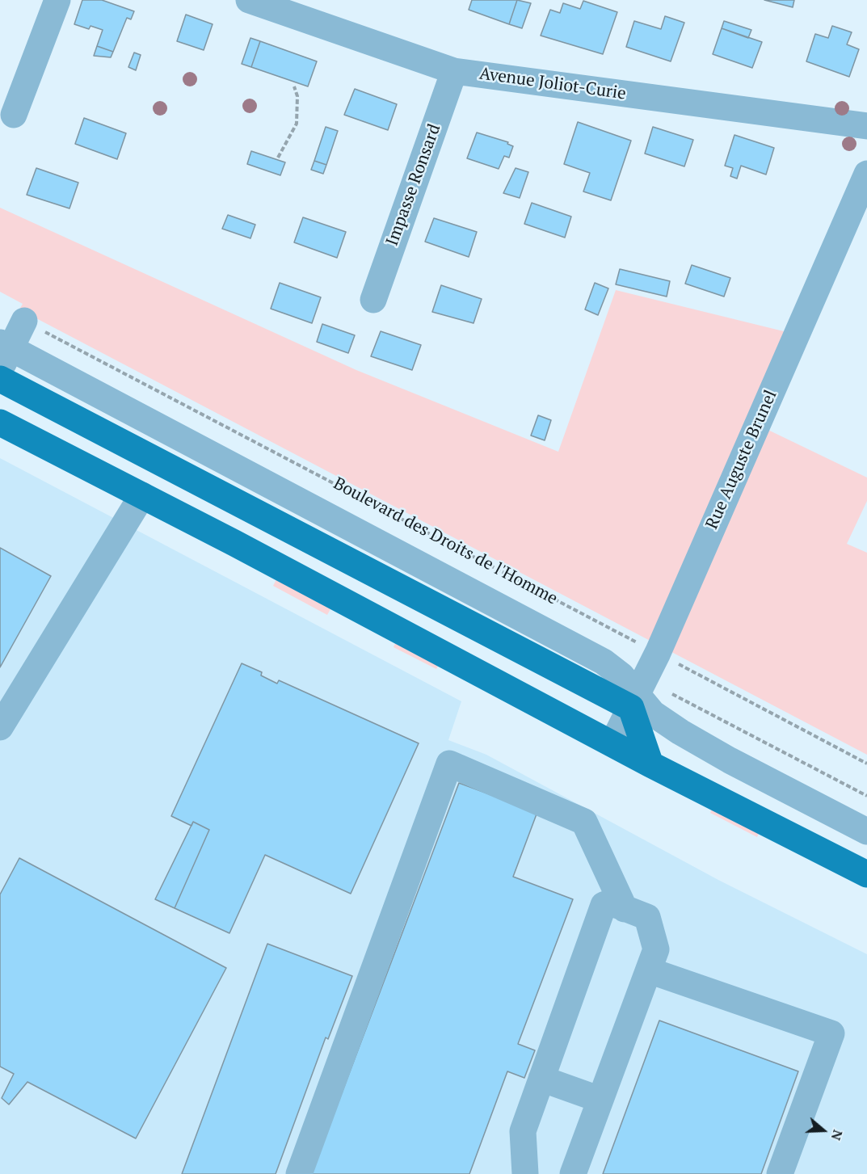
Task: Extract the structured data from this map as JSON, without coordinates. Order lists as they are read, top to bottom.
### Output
{
  "streets": {
    "main road": ["Boulevard des Droits de l'Homme"],
    "street": ["Avenue Joliot-Curie", "Impasse Ronsard", "Rue Auguste Brunel"]
  },
  "crossings": [
    ["Avenue Joliot-Curie", "Impasse Ronsard"],
    ["Rue Auguste Brunel", "Boulevard des Droits de l'Homme"]
  ],
  "north": "right"
}
